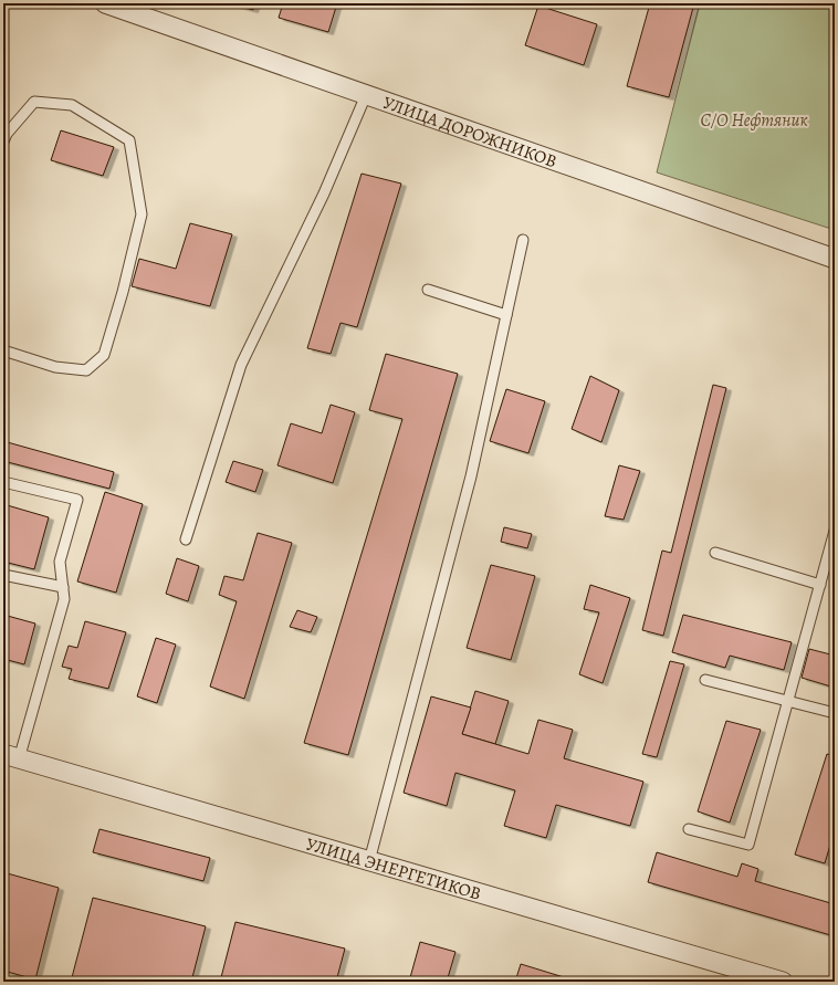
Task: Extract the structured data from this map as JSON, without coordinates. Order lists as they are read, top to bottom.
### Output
{
  "streets": {
    "street": ["УЛИЦА ДОРОЖНИКОВ", "УЛИЦА ЭНЕРГЕТИКОВ"]
  },
  "parks": ["С/О Нефтяник"]
}
